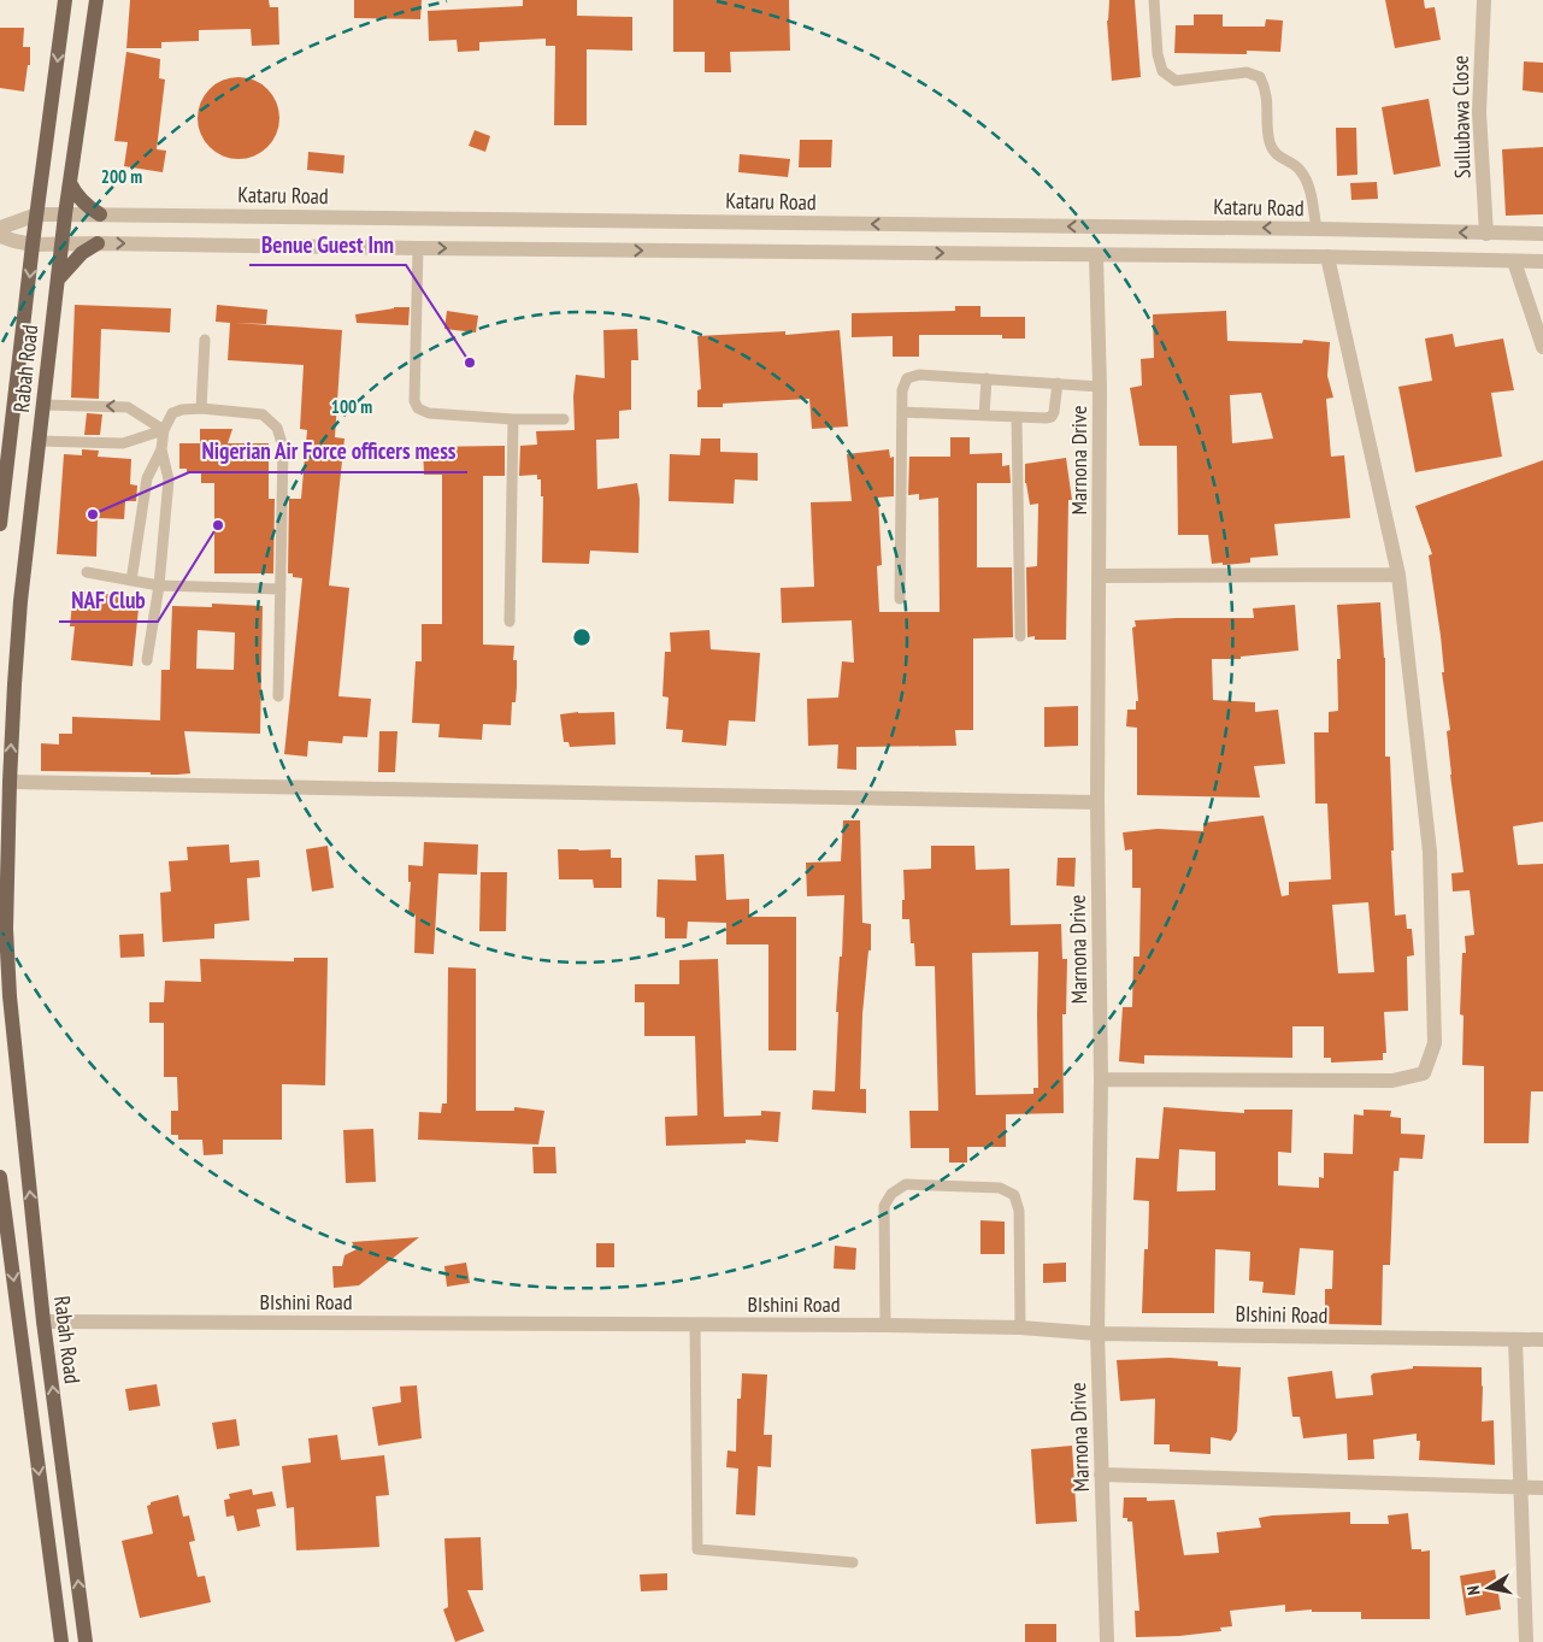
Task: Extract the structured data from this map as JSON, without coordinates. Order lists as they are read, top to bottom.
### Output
{
  "streets": {
    "main road": ["Rabah Road"],
    "street": [
      "Sullubawa Close",
      "Kataru Road",
      "Marnona Drive",
      "BIshini Road"
    ]
  },
  "crossings": [
    ["Sullubawa Close", "Kataru Road"],
    ["Kataru Road", "Rabah Road"],
    ["Rabah Road", "BIshini Road"],
    ["Marnona Drive", "BIshini Road"]
  ],
  "places": ["Benue Guest Inn", "Nigerian Air Force officers mess", "NAF Club"],
  "north": "left",
  "rings": ["200 m", "100 m"]
}
